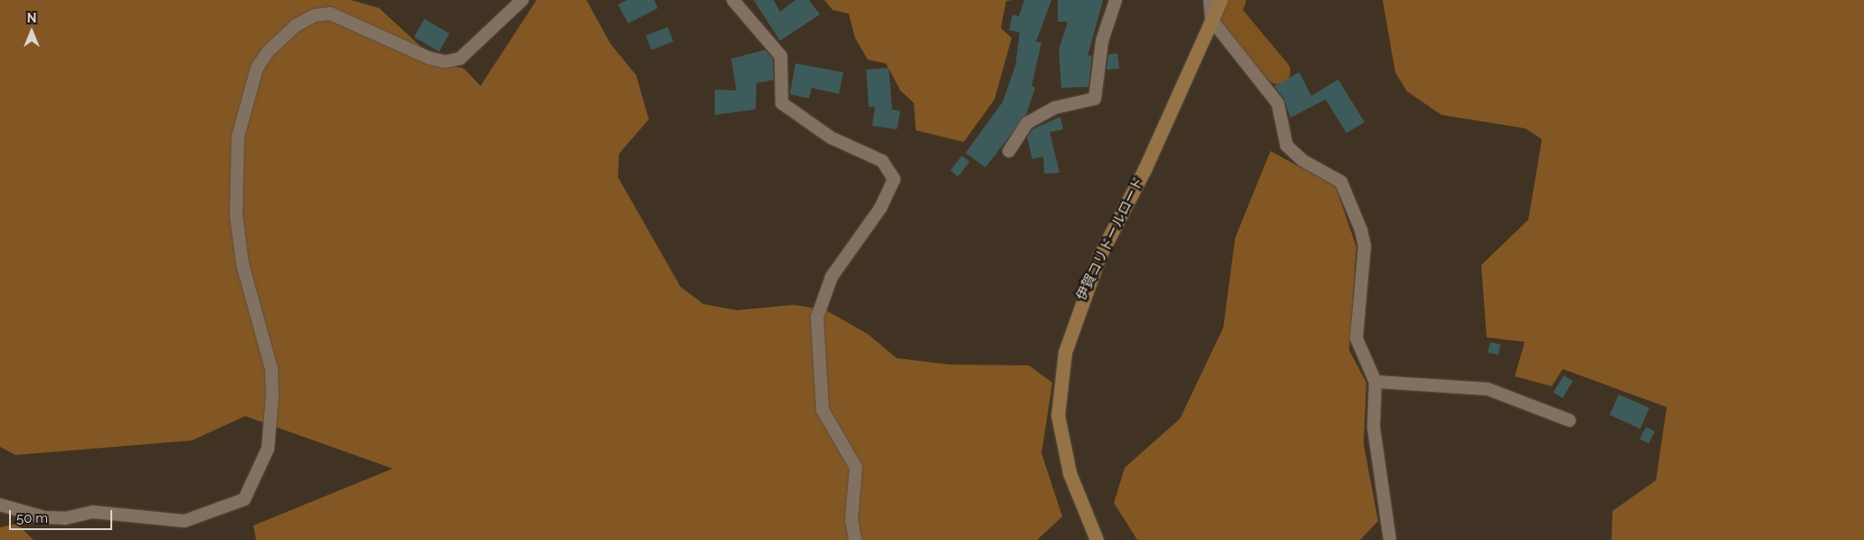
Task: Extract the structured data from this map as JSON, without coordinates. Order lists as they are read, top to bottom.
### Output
{
  "streets": {
    "street": ["伊賀コリドールロード"]
  },
  "scale_bar": "50 m",
  "north": "top"
}
